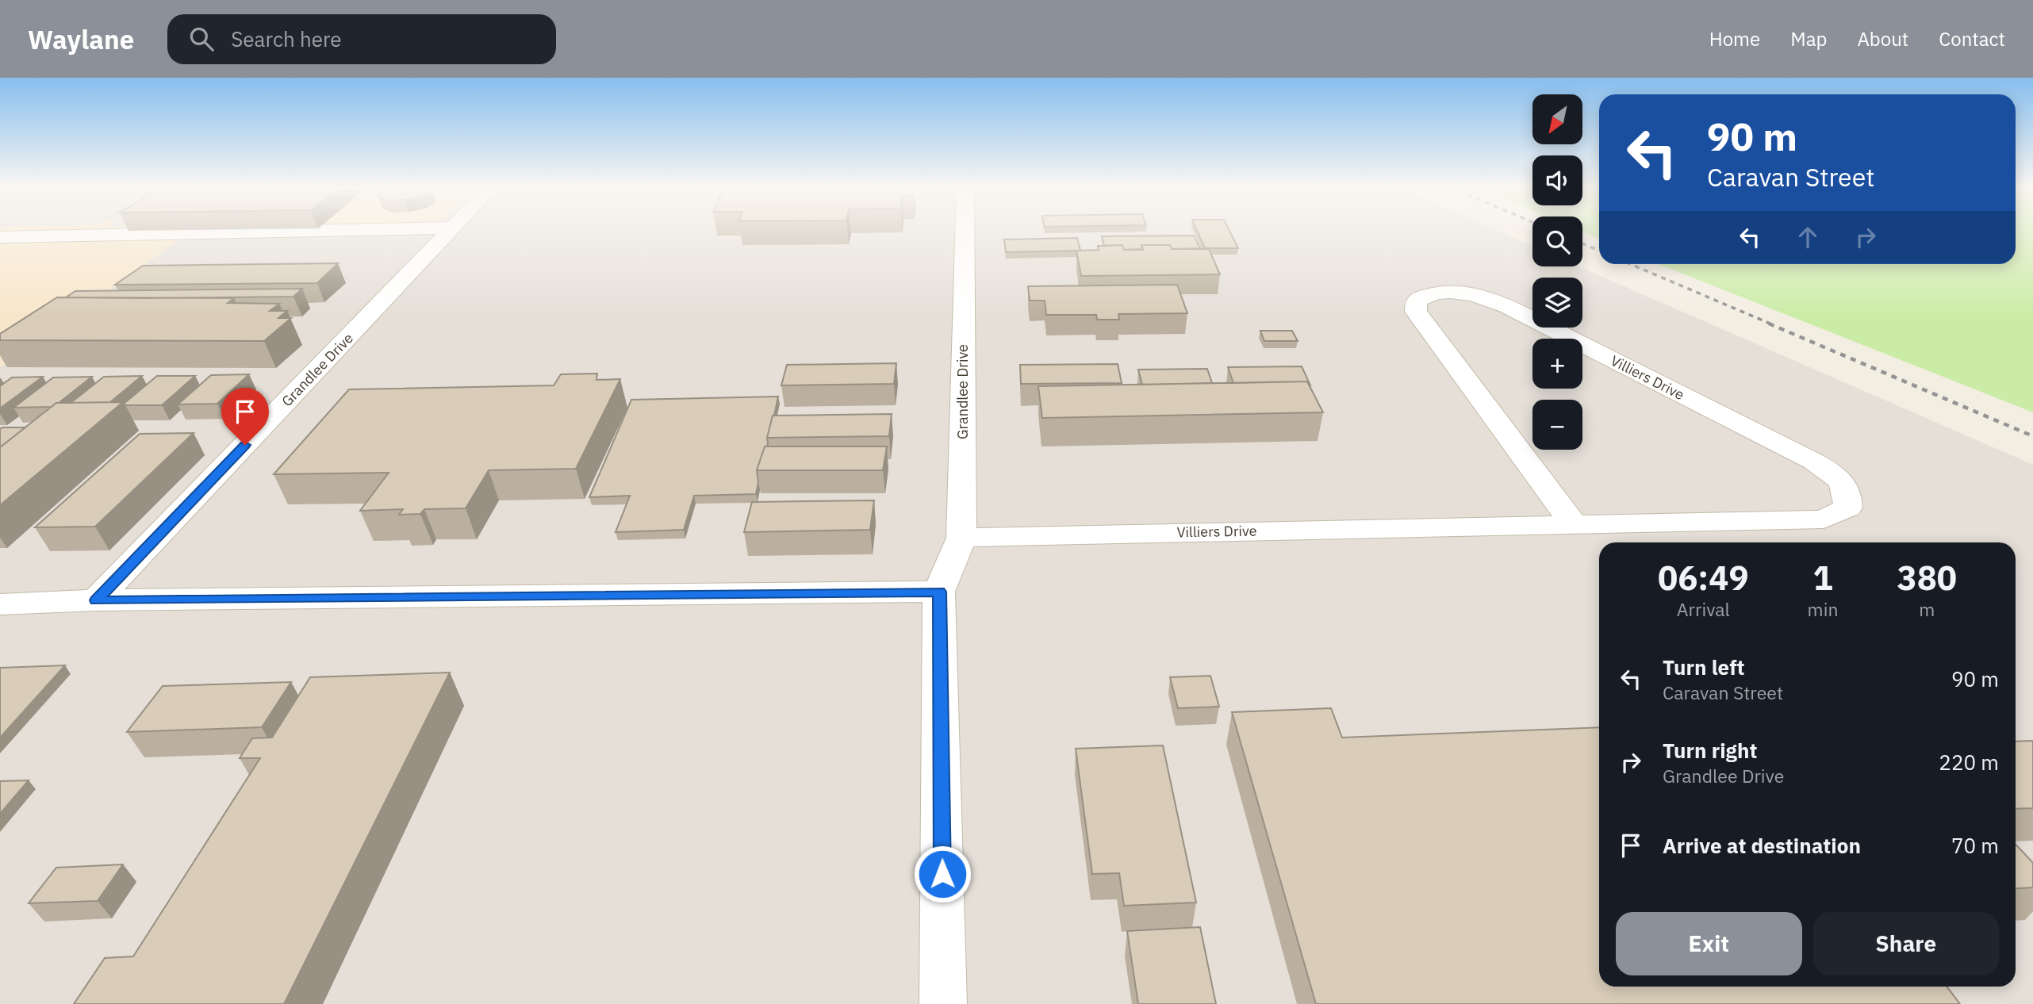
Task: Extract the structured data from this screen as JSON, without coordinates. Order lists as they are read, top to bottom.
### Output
{
  "streets": {
    "street": ["Grandlee Drive", "Villiers Drive"]
  },
  "crossings": [
    ["Grandlee Drive", "Villiers Drive"]
  ],
  "north": "bottom left",
  "page": {
    "header": "Waylane",
    "search": "Search here",
    "nav": [
      "Home",
      "Map",
      "About",
      "Contact"
    ],
    "map_buttons": ["+", "−"],
    "turn": ["90 m", "Caravan Street"],
    "eta": [
      "06:49",
      "Arrival",
      "1",
      "min",
      "380",
      "m"
    ],
    "list": [
      {
        "name": "Turn left",
        "note": "Caravan Street",
        "value": "90 m"
      },
      {
        "name": "Turn right",
        "note": "Grandlee Drive",
        "value": "220 m"
      },
      {
        "name": "Arrive at destination",
        "value": "70 m"
      }
    ],
    "buttons": ["Exit", "Share"]
  }
}
